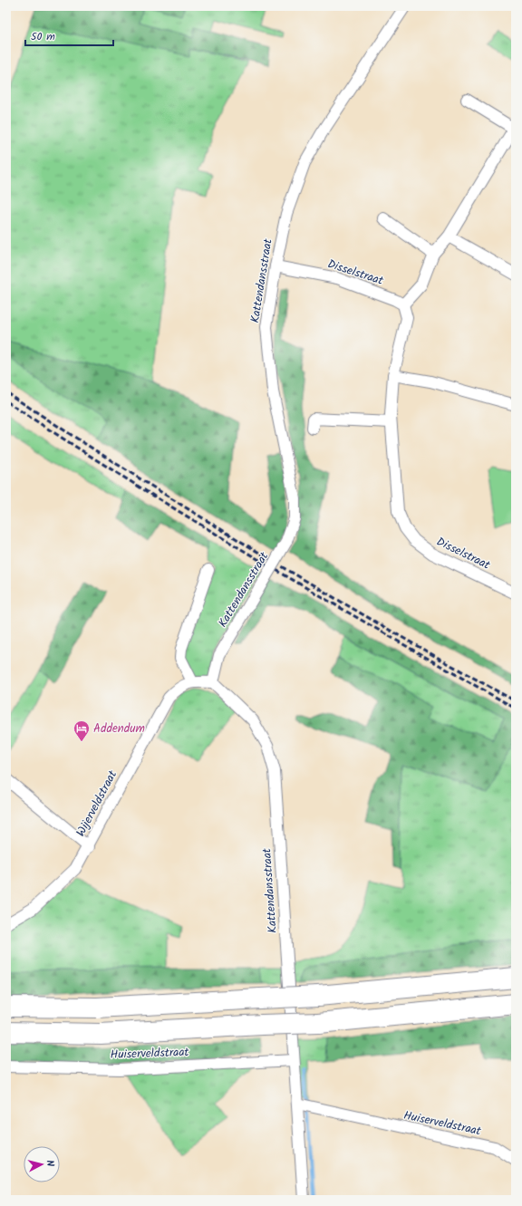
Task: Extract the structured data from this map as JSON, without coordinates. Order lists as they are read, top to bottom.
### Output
{
  "streets": {
    "street": [
      "Disselstraat",
      "Kattendansstraat",
      "Wijerveldstraat",
      "Huiserveldstraat"
    ]
  },
  "crossings": [
    ["Disselstraat", "Kattendansstraat"],
    ["Kattendansstraat", "Wijerveldstraat"],
    ["Kattendansstraat", "Huiserveldstraat"]
  ],
  "places": {
    "hotel": ["Addendum"]
  },
  "scale_bar": "50 m",
  "north": "right"
}
